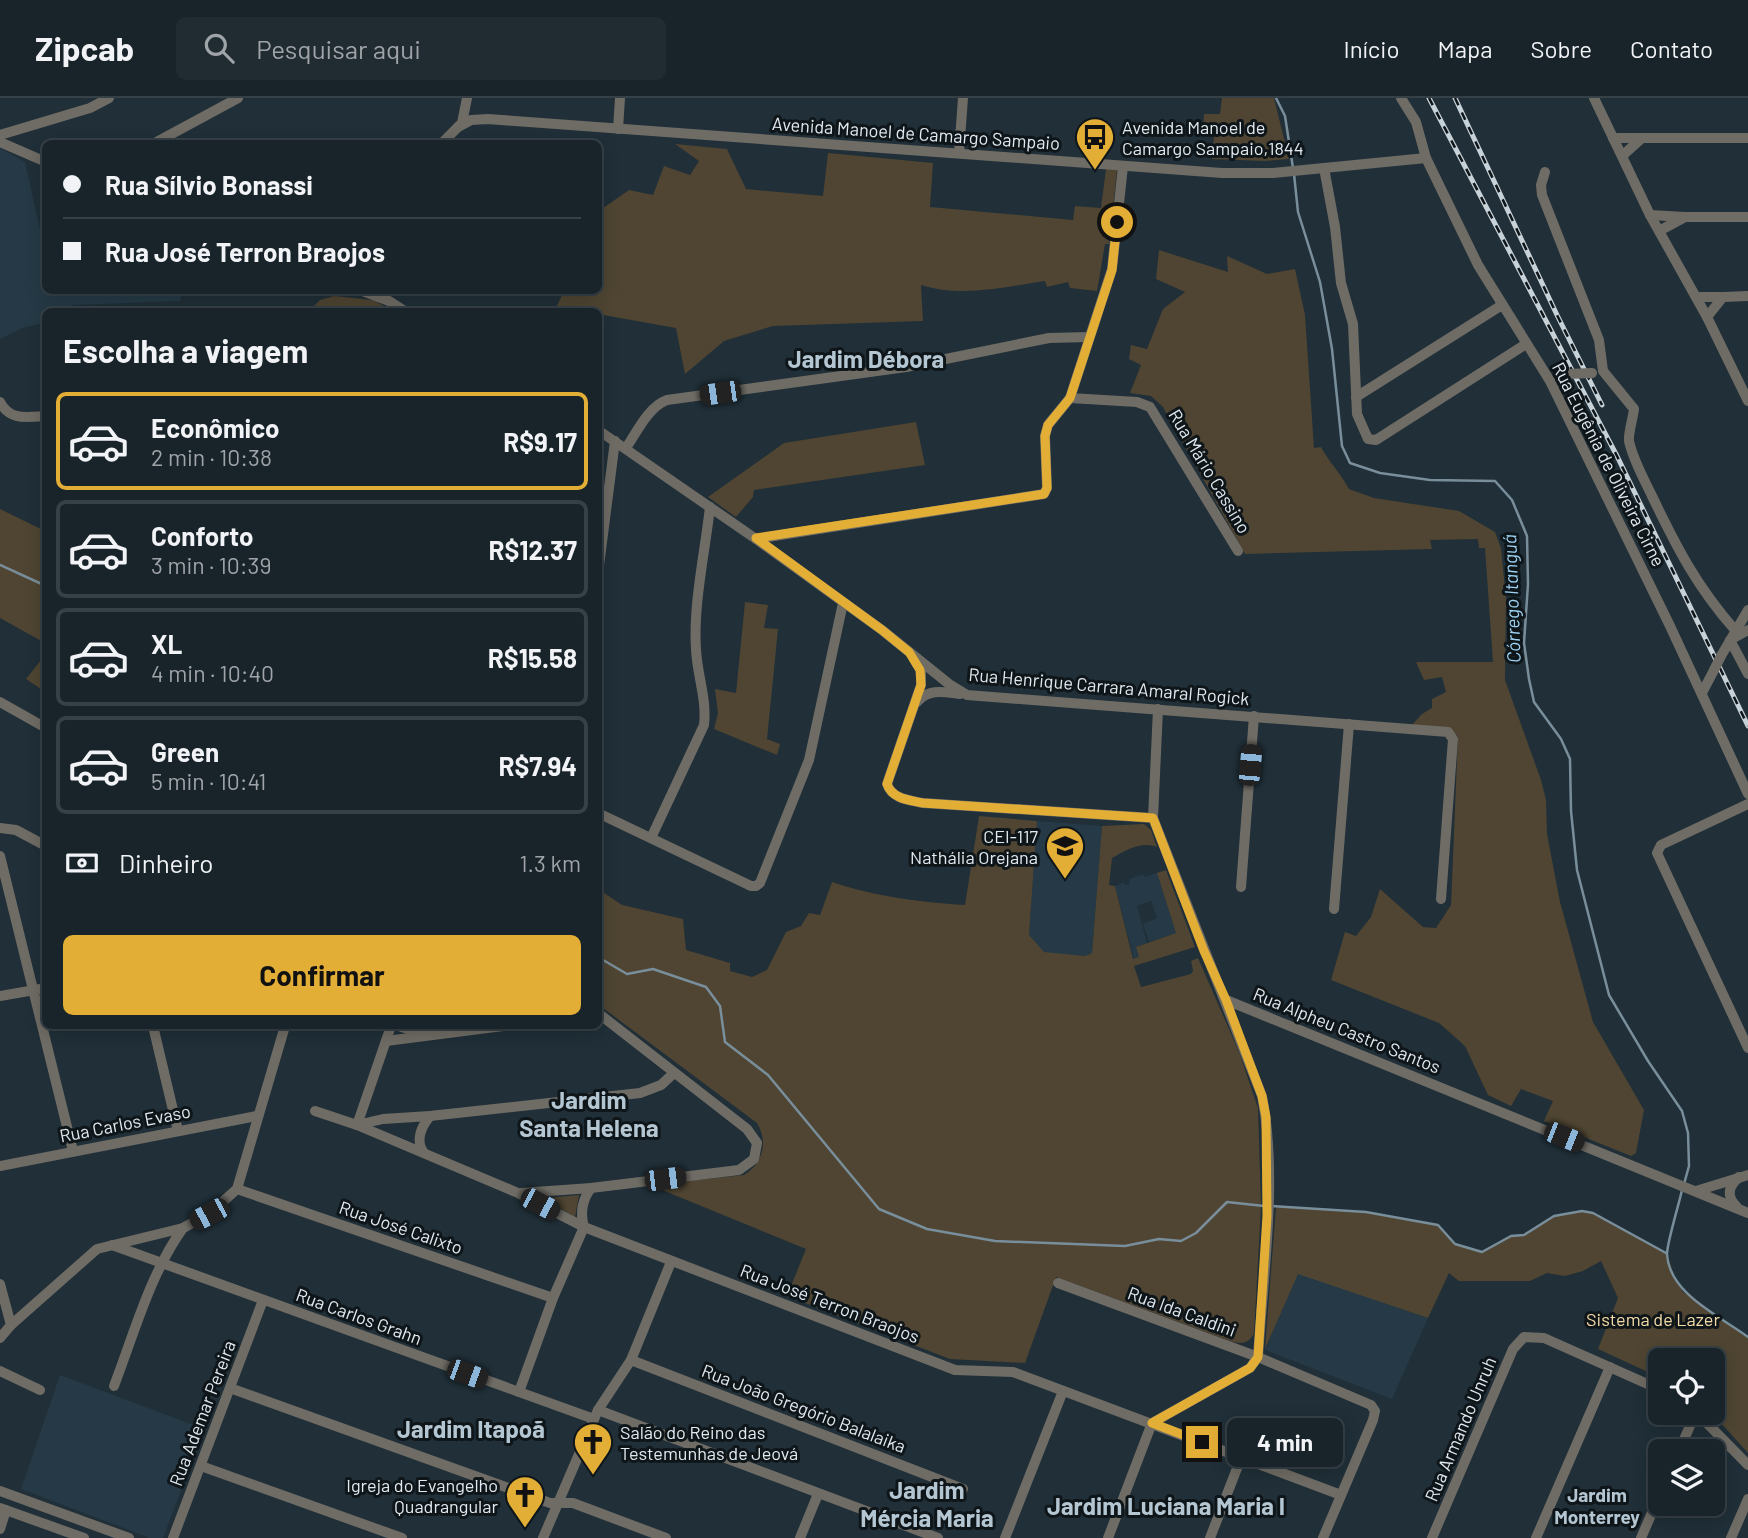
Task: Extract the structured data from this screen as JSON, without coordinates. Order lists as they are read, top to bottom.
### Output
{
  "streets": {
    "street": [
      "Avenida Manoel de Camargo Sampaio",
      "Rua Eugênia de Oliveira Cirne",
      "Rua Mário Cassino",
      "Rua Henrique Carrara Amaral Rogick",
      "Rua Alpheu Castro Santos",
      "Rua Carlos Evaso",
      "Rua José Calixto",
      "Rua José Terron Braojos",
      "Rua Ida Caldini",
      "Rua Carlos Grahn",
      "Rua João Gregório Balalaika",
      "Rua Ademar Pereira",
      "Rua Armando Unruh"
    ]
  },
  "crossings": [
    ["Avenida Manoel de Camargo Sampaio", "Rua Eugênia de Oliveira Cirne"],
    ["Rua José Terron Braojos", "Rua Ida Caldini"],
    ["Rua Carlos Grahn", "Rua Ademar Pereira"]
  ],
  "districts": [
    "Jardim Débora",
    "Jardim Santa Helena",
    "Jardim Itapoã",
    "Jardim Mércia Maria",
    "Jardim Monterrey",
    "Jardim Luciana Maria I"
  ],
  "water": ["Córrego Itanguá"],
  "parks": ["Sistema de Lazer"],
  "places": {
    "bus stop": ["Avenida Manoel de Camargo Sampaio,1844"],
    "school or university": ["CEI-117 Nathália Orejana"],
    "church": ["Salão do Reino das Testemunhas de Jeová", "Igreja do Evangelho Quadrangular"]
  },
  "page": {
    "header": "Zipcab",
    "search": "Pesquisar aqui",
    "nav": [
      "Início",
      "Mapa",
      "Sobre",
      "Contato"
    ],
    "banner": ["Rua Sílvio Bonassi", "Rua José Terron Braojos"],
    "heading": "Escolha a viagem",
    "list": [
      {
        "name": "Econômico",
        "note": "2 min · 10:38",
        "value": "R$9.17"
      },
      {
        "name": "Conforto",
        "note": "3 min · 10:39",
        "value": "R$12.37"
      },
      {
        "name": "XL",
        "note": "4 min · 10:40",
        "value": "R$15.58"
      },
      {
        "name": "Green",
        "note": "5 min · 10:41",
        "value": "R$7.94"
      }
    ],
    "pay": ["Dinheiro", "1.3 km"],
    "buttons": "Confirmar",
    "bubble": "4 min"
  }
}
